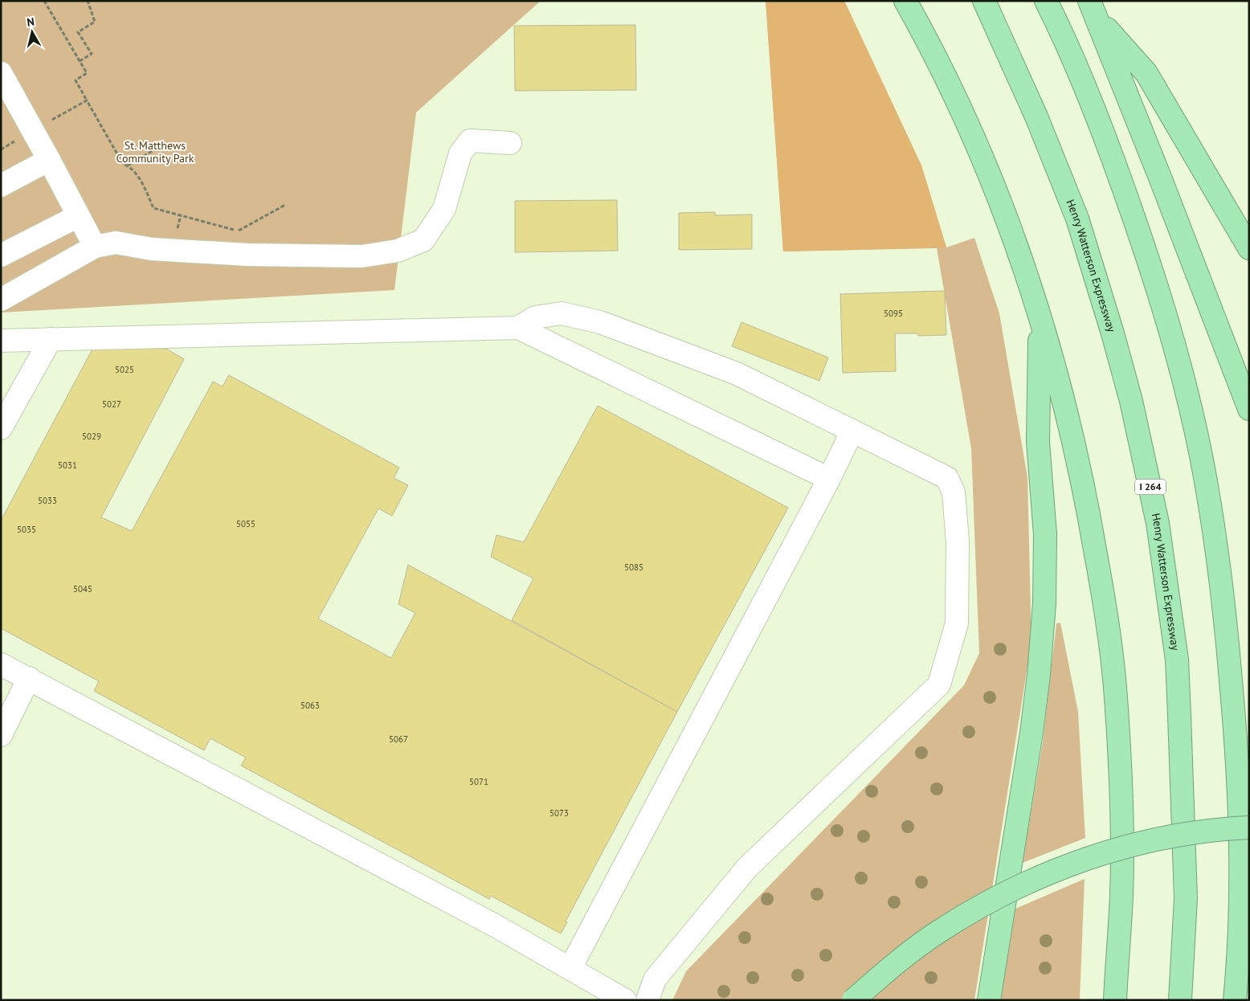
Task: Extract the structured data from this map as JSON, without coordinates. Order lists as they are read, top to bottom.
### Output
{
  "streets": {
    "highway": ["Henry Watterson Expressway", "I 264"]
  },
  "parks": ["St. Matthews Community Park"],
  "house_numbers": [
    "5095",
    "5025",
    "5027",
    "5029",
    "5031",
    "5033",
    "5055",
    "5035",
    "5085",
    "5045",
    "5063",
    "5067",
    "5071",
    "5073"
  ],
  "north": "top"
}
